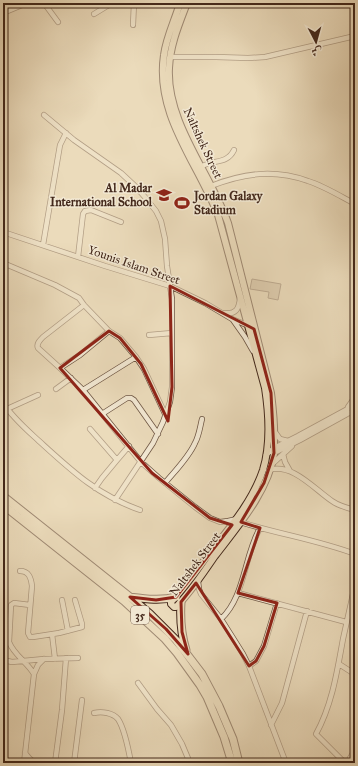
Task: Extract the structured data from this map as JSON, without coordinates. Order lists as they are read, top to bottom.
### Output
{
  "streets": {
    "highway": ["35"],
    "main road": ["Naltshek Street"],
    "street": ["Younis Islam Street"]
  },
  "crossings": [
    ["Naltshek Street", "Younis Islam Street"]
  ],
  "places": {
    "school or university": ["Al Madar International School"],
    "sports": ["Jordan Galaxy Stadium"]
  },
  "north": "bottom"
}
